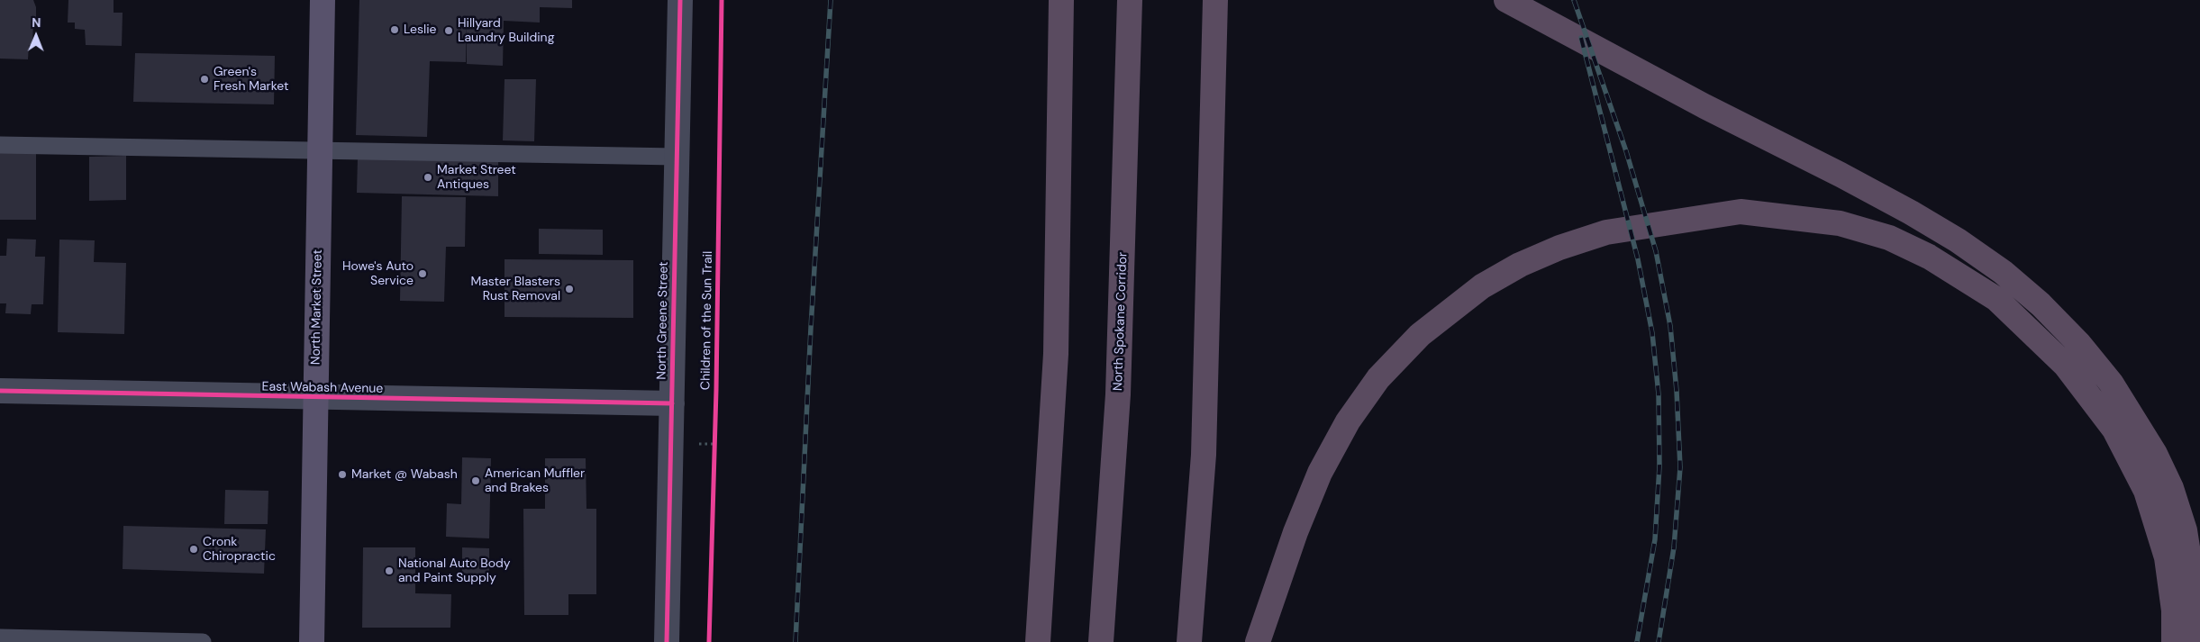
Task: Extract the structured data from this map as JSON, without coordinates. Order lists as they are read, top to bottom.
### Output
{
  "streets": {
    "highway": ["North Spokane Corridor"],
    "main road": ["North Market Street"],
    "street": ["North Greene Street", "East Wabash Avenue"],
    "cycle path": ["Children of the Sun Trail"]
  },
  "crossings": [
    ["North Market Street", "East Wabash Avenue"],
    ["North Greene Street", "East Wabash Avenue"]
  ],
  "places": [
    "Leslie",
    "Hillyard Laundry Building",
    "Green's Fresh Market",
    "Market Street Antiques",
    "Howe's Auto Service",
    "Master Blasters Rust Removal",
    "Market @ Wabash",
    "American Muffler and Brakes",
    "Cronk Chiropractic",
    "National Auto Body and Paint Supply"
  ],
  "north": "top"
}
